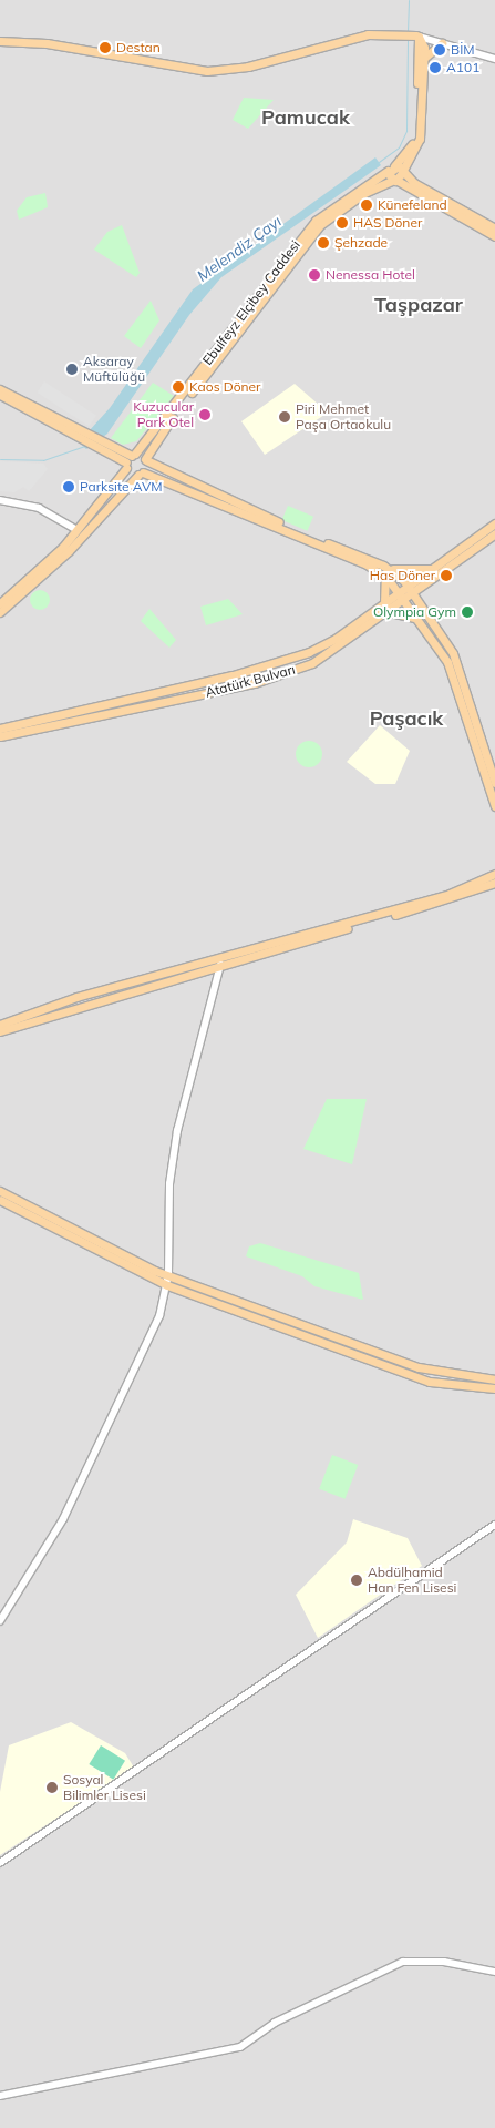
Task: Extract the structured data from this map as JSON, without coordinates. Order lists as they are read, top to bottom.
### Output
{
  "streets": {
    "main road": ["Ebulfeyz Elçibey Caddesi", "Atatürk Bulvarı"]
  },
  "districts": ["Pamucak", "Taşpazar", "Paşacık"],
  "water": ["Melendiz Çayı"],
  "places": [
    "Destan",
    "BİM",
    "A101",
    "Künefeland",
    "HAS Döner",
    "Şehzade",
    "Nenessa Hotel",
    "Aksaray Müftülüğü",
    "Kaos Döner",
    "Kuzucular Park Otel",
    "Piri Mehmet Paşa Ortaokulu",
    "Parksite AVM",
    "Has Döner",
    "Olympia Gym",
    "Abdülhamid Han Fen Lisesi",
    "Sosyal Bilimler Lisesi"
  ]
}
